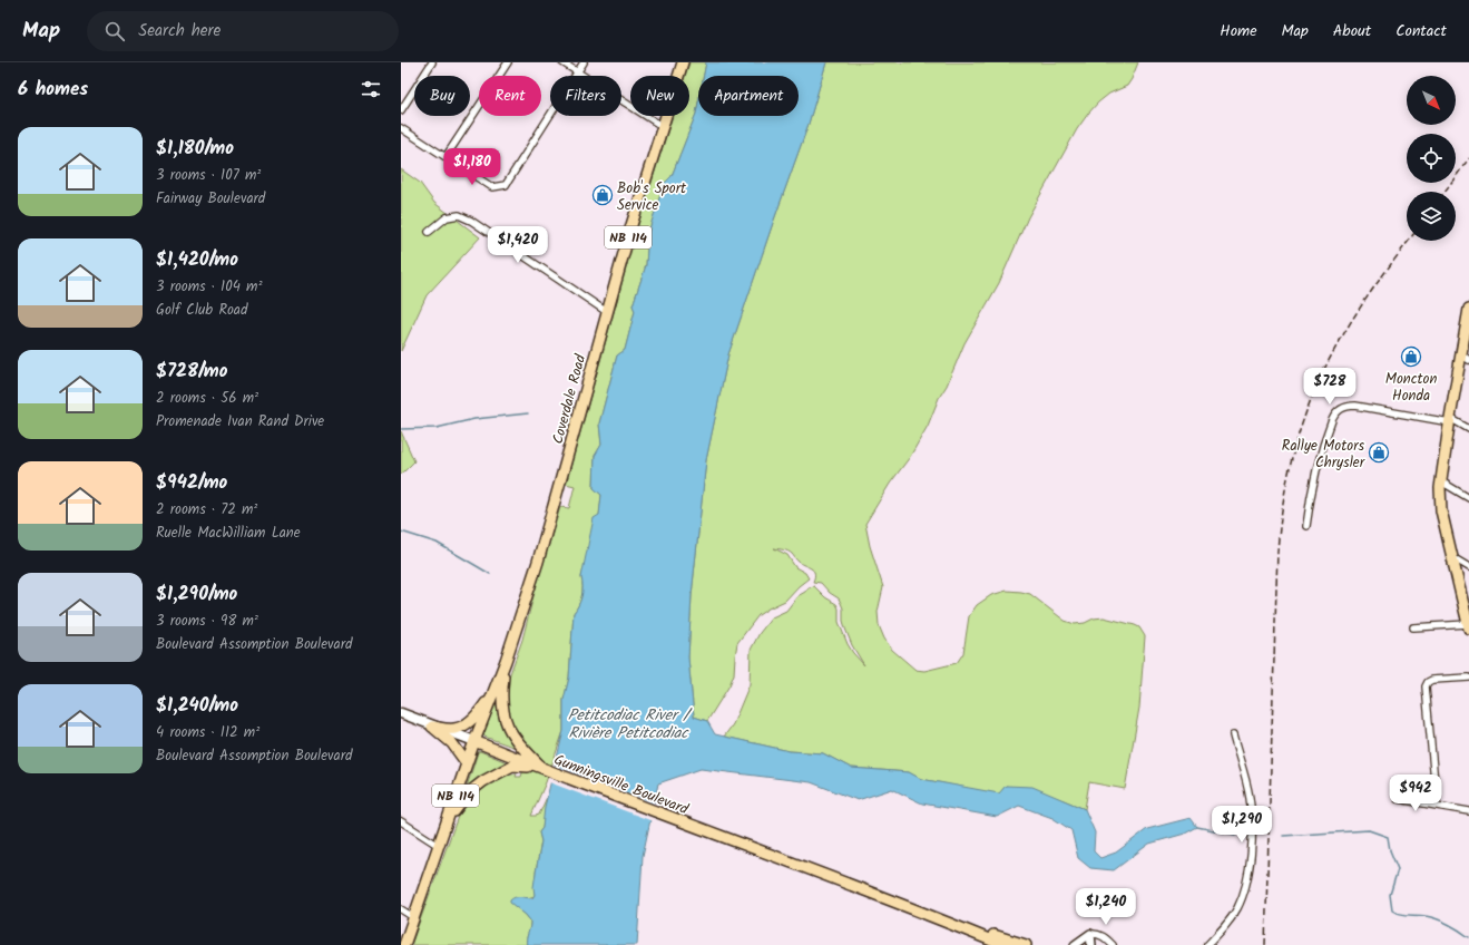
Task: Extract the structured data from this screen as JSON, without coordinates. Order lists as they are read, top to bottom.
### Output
{
  "streets": {
    "main road": ["NB 114", "Coverdale Road", "Gunningsville Boulevard"]
  },
  "crossings": [
    ["NB 114", "Coverdale Road"],
    ["NB 114", "Gunningsville Boulevard"],
    ["Coverdale Road", "Gunningsville Boulevard"]
  ],
  "water": ["Petitcodiac River / Rivière Petitcodiac"],
  "places": {
    "shop": ["Bob's Sport Service", "Moncton Honda", "Rallye Motors Chrysler"]
  },
  "north": "bottom right",
  "page": {
    "header": "Map",
    "search": "Search here",
    "nav": [
      "Home",
      "Map",
      "About",
      "Contact"
    ],
    "heading": "6 homes",
    "chip": [
      "Buy",
      "Rent",
      "Filters",
      "New",
      "Apartment"
    ],
    "list": [
      {
        "name": "$1,180/mo",
        "note": "3 rooms · 107 m² · Fairway Boulevard"
      },
      {
        "name": "$1,420/mo",
        "note": "3 rooms · 104 m² · Golf Club Road"
      },
      {
        "name": "$728/mo",
        "note": "2 rooms · 56 m² · Promenade Ivan Rand Drive"
      },
      {
        "name": "$942/mo",
        "note": "2 rooms · 72 m² · Ruelle MacWilliam Lane"
      },
      {
        "name": "$1,290/mo",
        "note": "3 rooms · 98 m² · Boulevard Assomption Boulevard"
      },
      {
        "name": "$1,240/mo",
        "note": "4 rooms · 112 m² · Boulevard Assomption Boulevard"
      }
    ],
    "price": [
      "$1,180",
      "$1,420",
      "$728",
      "$942",
      "$1,290",
      "$1,240"
    ]
  }
}
